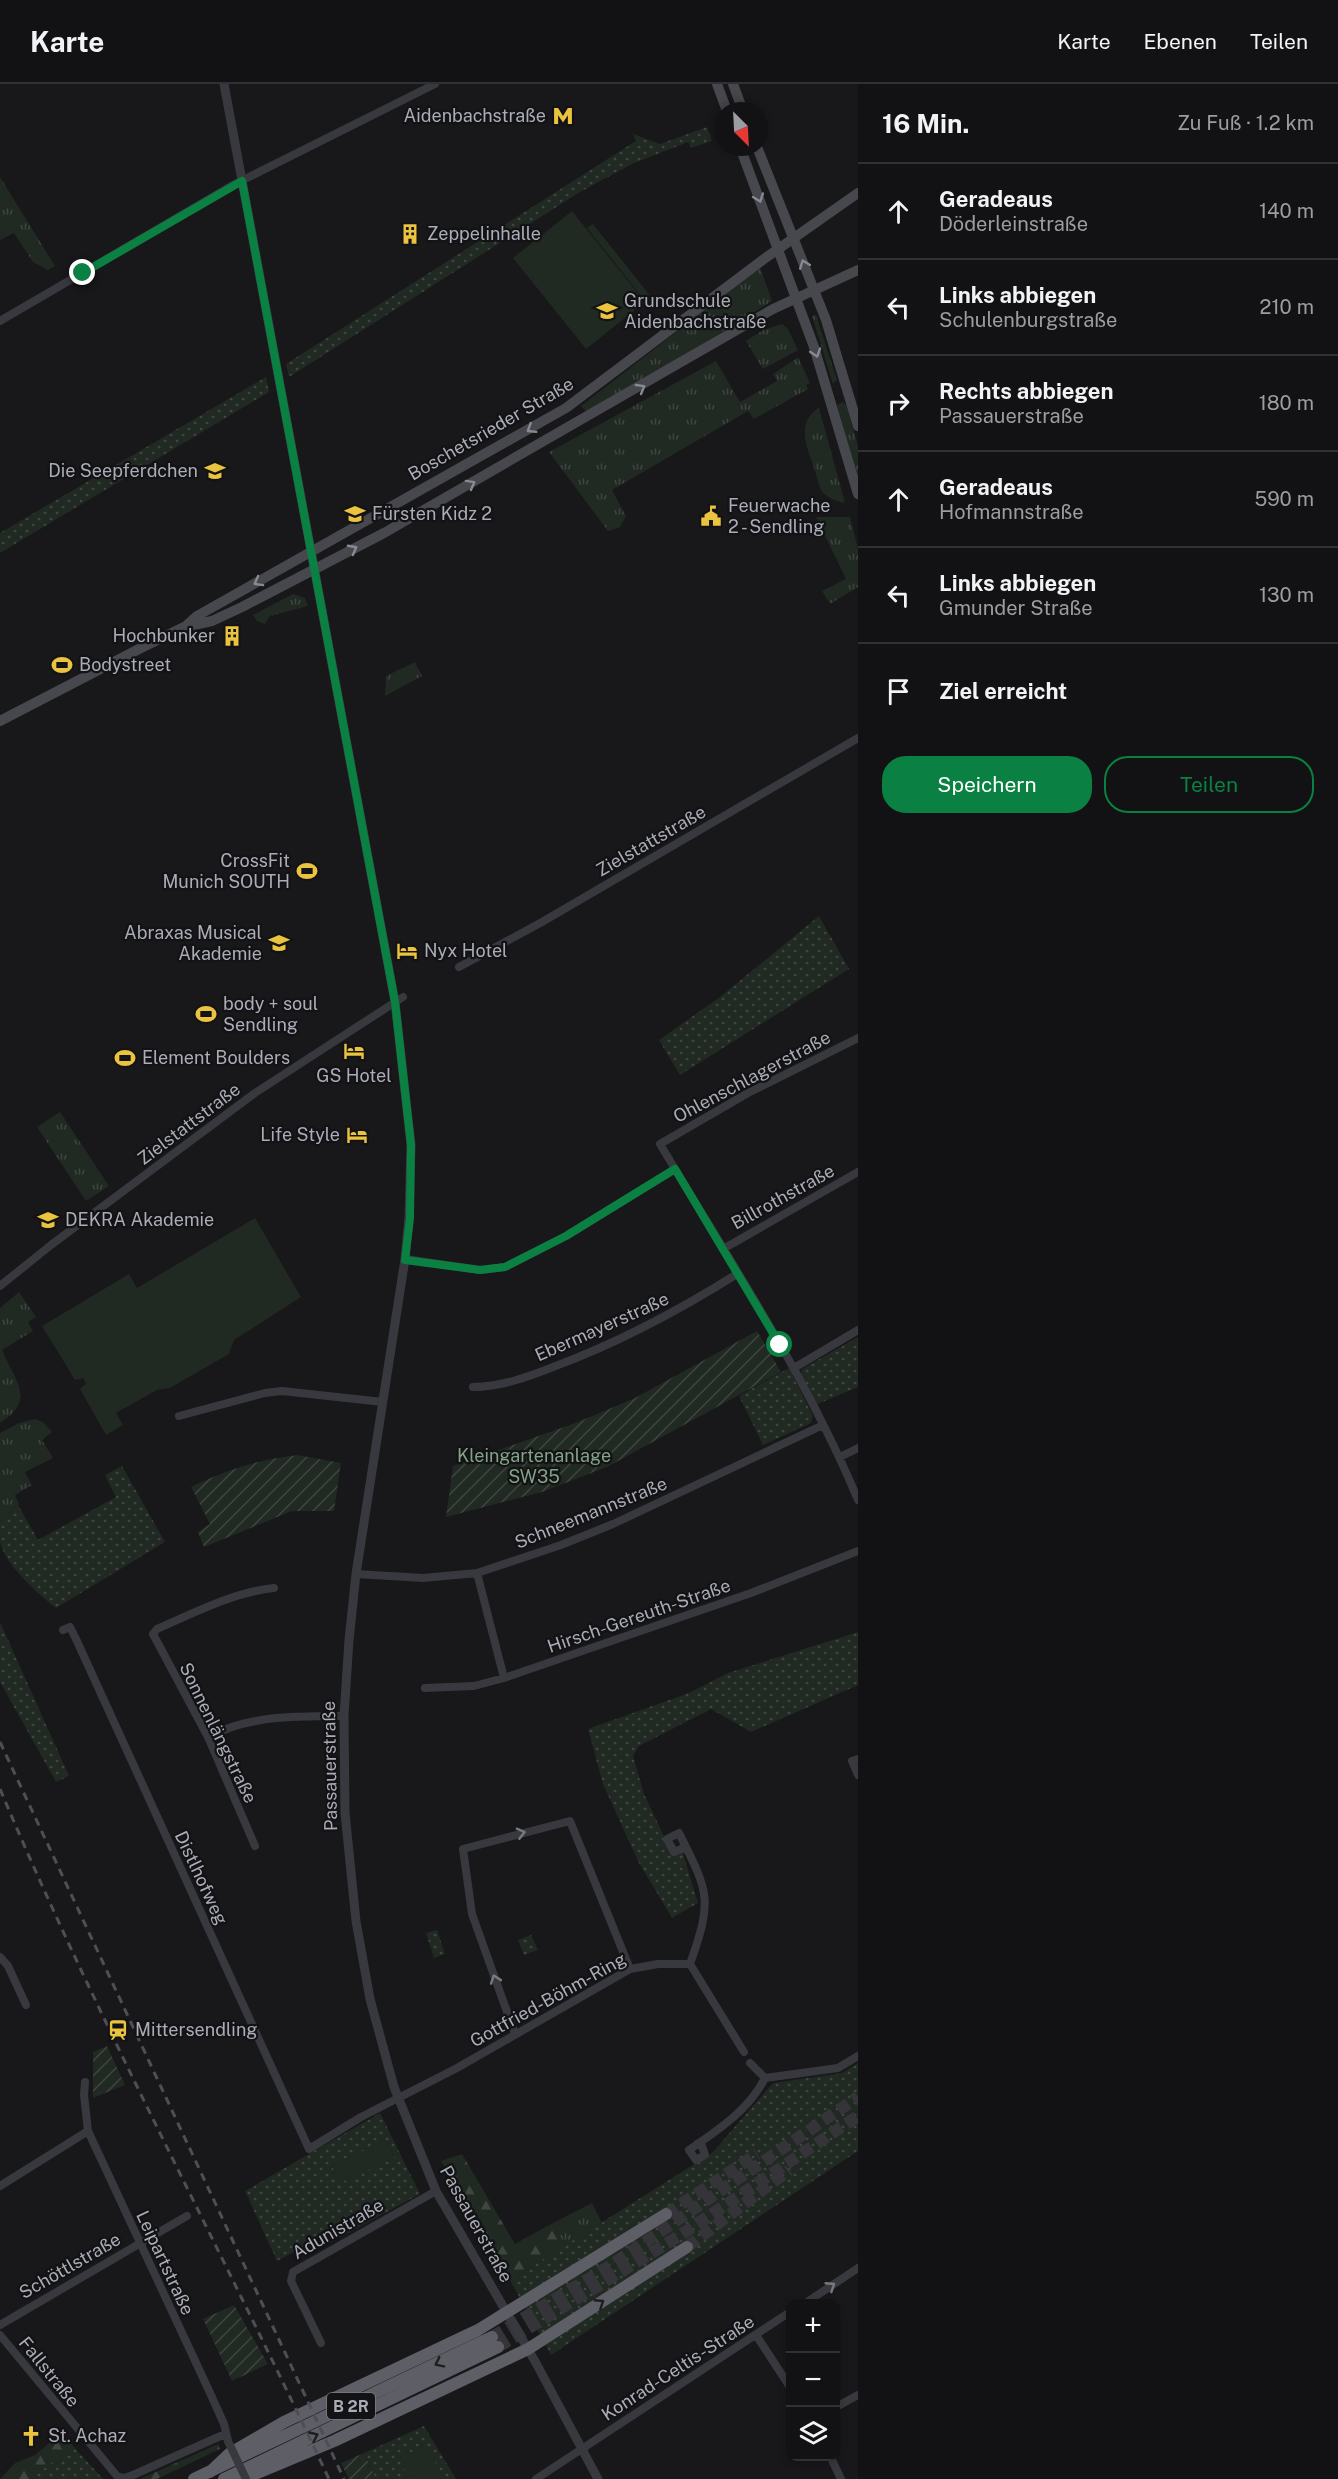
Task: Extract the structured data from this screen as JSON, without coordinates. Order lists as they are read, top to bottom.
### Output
{
  "streets": {
    "highway": ["B 2R"],
    "main road": ["Boschetsrieder Straße"],
    "street": [
      "Zielstattstraße",
      "Ohlenschlagerstraße",
      "Billrothstraße",
      "Ebermayerstraße",
      "Schneemannstraße",
      "Hirsch-Gereuth-Straße",
      "Sonnenlängstraße",
      "Passauerstraße",
      "Distlhofweg",
      "Gottfried-Böhm-Ring",
      "Adunistraße",
      "Leipartstraße",
      "Schöttlstraße",
      "Konrad-Celtis-Straße",
      "Fallstraße"
    ]
  },
  "crossings": [
    ["Boschetsrieder Straße", "Passauerstraße"],
    ["Zielstattstraße", "Passauerstraße"],
    ["Schneemannstraße", "Passauerstraße"],
    ["Passauerstraße", "Gottfried-Böhm-Ring"],
    ["Passauerstraße", "Adunistraße"],
    ["Passauerstraße", "Konrad-Celtis-Straße"],
    ["Distlhofweg", "Gottfried-Böhm-Ring"],
    ["Leipartstraße", "Schöttlstraße"],
    ["Leipartstraße", "Fallstraße"]
  ],
  "parks": ["Kleingartenanlage SW35"],
  "places": {
    "metro station": ["Aidenbachstraße"],
    "building": ["Zeppelinhalle", "Hochbunker"],
    "school or university": [
      "Grundschule Aidenbachstraße",
      "Die Seepferdchen",
      "Fürsten Kidz 2",
      "Abraxas Musical Akademie",
      "DEKRA Akademie"
    ],
    "public building": ["Feuerwache 2 - Sendling"],
    "sports": [
      "Bodystreet",
      "CrossFit Munich SOUTH",
      "body + soul Sendling",
      "Element Boulders"
    ],
    "hotel": ["Nyx Hotel", "GS Hotel", "Life Style"],
    "station": ["Mittersendling"],
    "church": ["St. Achaz"]
  },
  "north": "bottom right",
  "page": {
    "header": "Karte",
    "nav": ["Karte", "Ebenen", "Teilen"],
    "heading": ["16 Min.", "Zu Fuß · 1.2 km"],
    "list": [
      ["Geradeaus", "Döderleinstraße", "140 m"],
      ["Links abbiegen", "Schulenburgstraße", "210 m"],
      ["Rechts abbiegen", "Passauerstraße", "180 m"],
      ["Geradeaus", "Hofmannstraße", "590 m"],
      ["Links abbiegen", "Gmunder Straße", "130 m"],
      "Ziel erreicht"
    ],
    "buttons": ["Speichern", "Teilen"],
    "map_buttons": ["+", "−"]
  }
}
